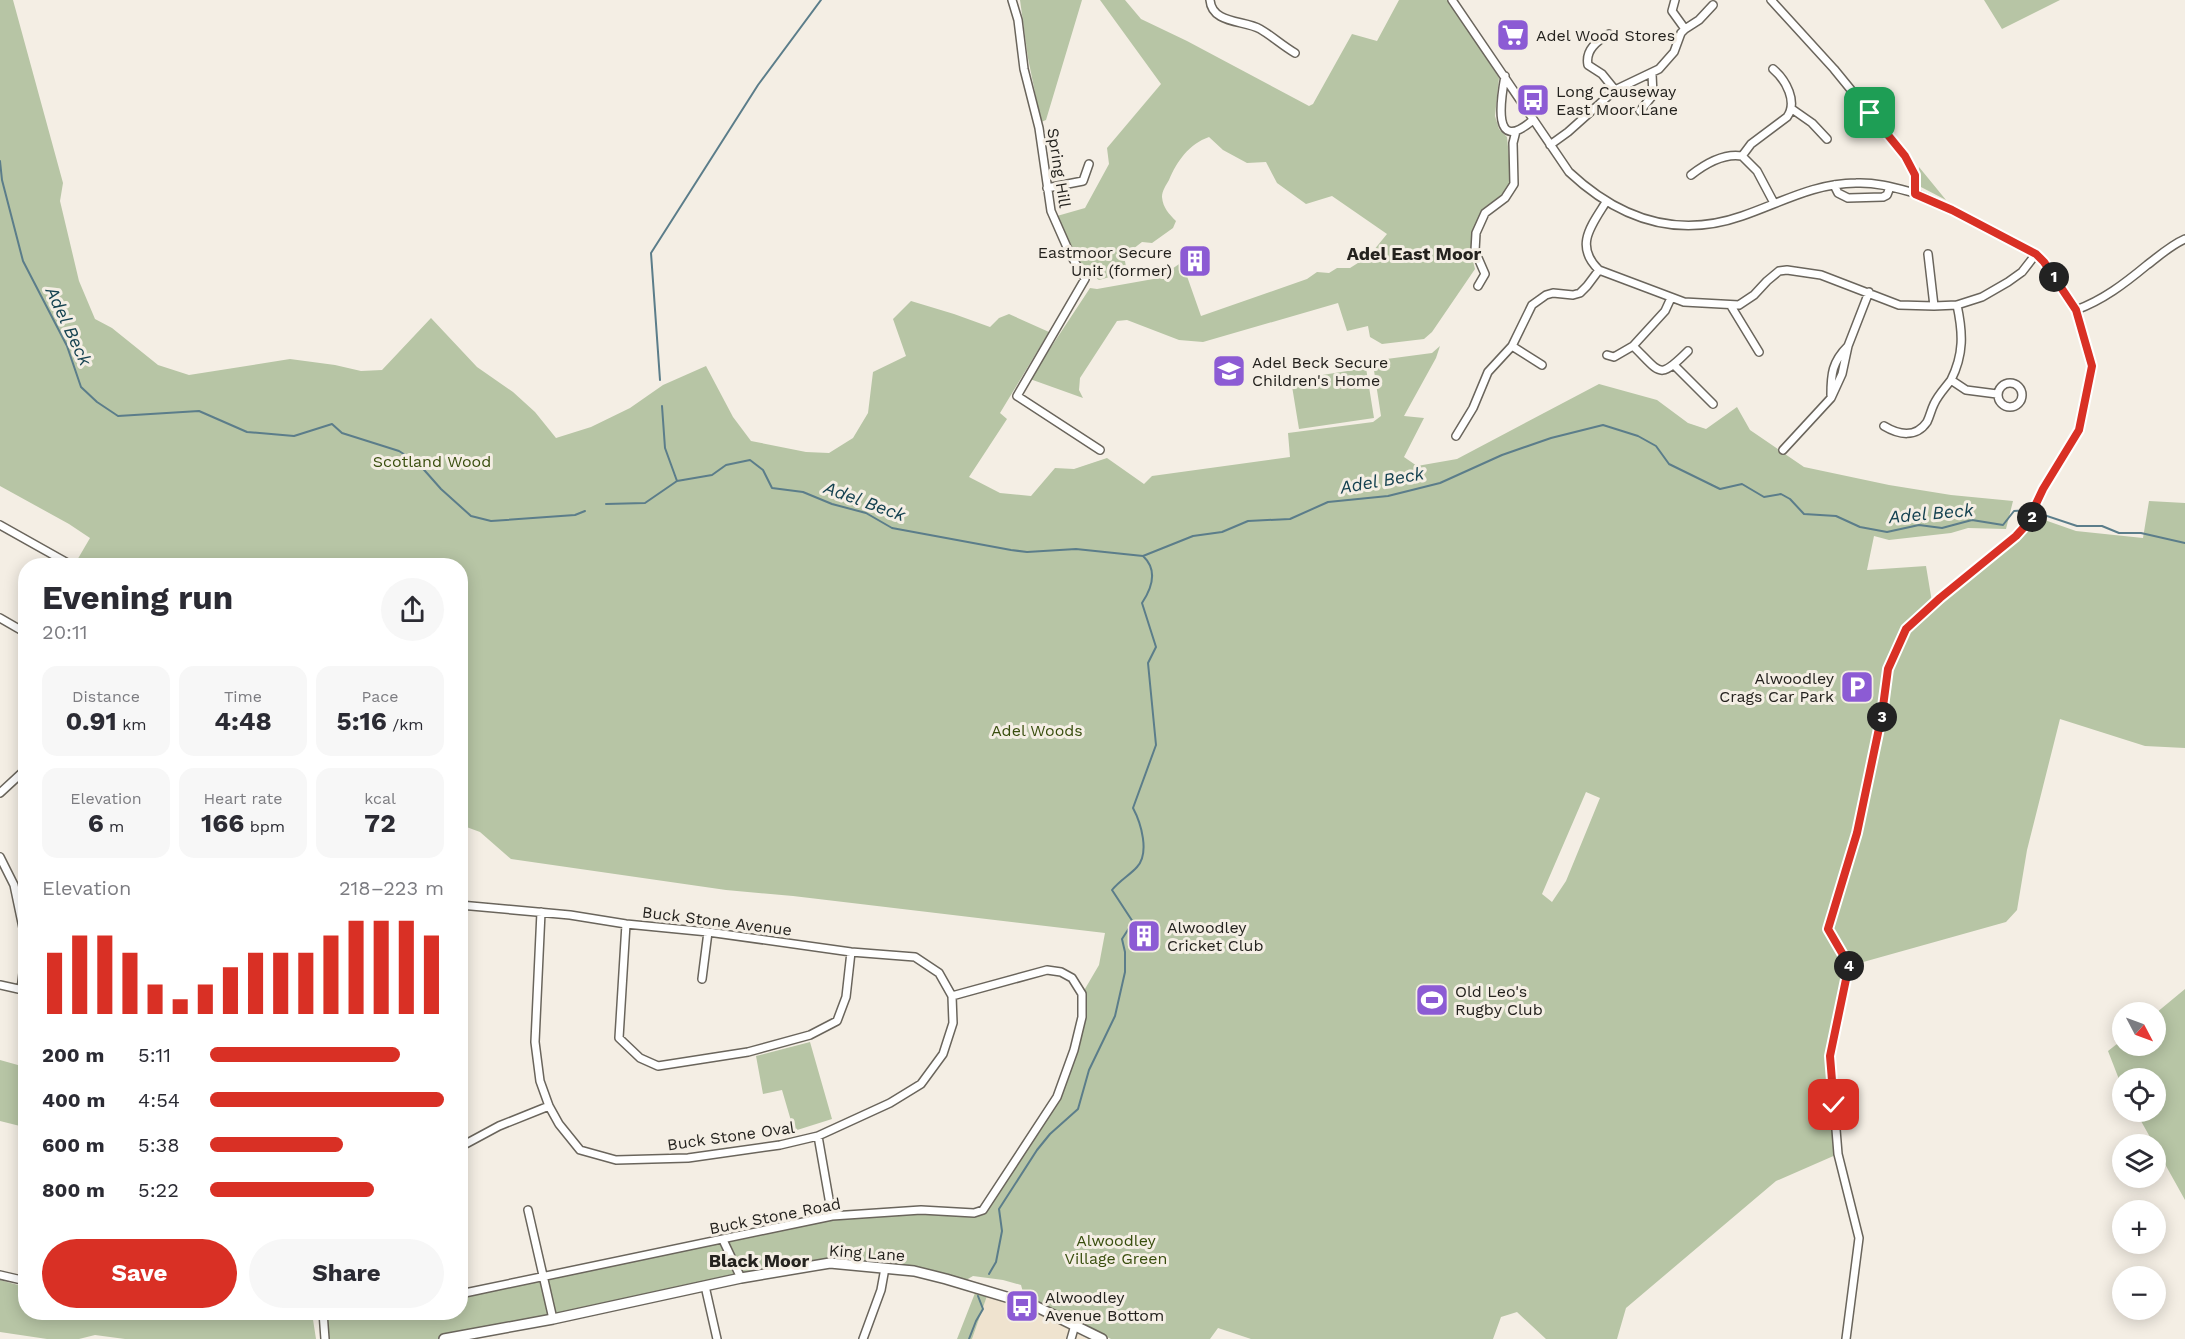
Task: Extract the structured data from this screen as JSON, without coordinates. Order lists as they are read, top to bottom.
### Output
{
  "streets": {
    "street": [
      "Spring Hill",
      "Buck Stone Avenue",
      "Buck Stone Oval",
      "Buck Stone Road",
      "King Lane"
    ]
  },
  "crossings": [
    ["Buck Stone Avenue", "Buck Stone Oval"],
    ["Buck Stone Avenue", "Buck Stone Road"],
    ["Buck Stone Oval", "Buck Stone Road"]
  ],
  "districts": ["Adel East Moor", "Black Moor"],
  "water": ["Adel Beck"],
  "parks": ["Scotland Wood", "Adel Woods", "Alwoodley Village Green"],
  "places": {
    "supermarket": ["Adel Wood Stores"],
    "bus stop": ["Long Causeway East Moor Lane", "Alwoodley Avenue Bottom"],
    "building": ["Eastmoor Secure Unit (former)", "Alwoodley Cricket Club"],
    "school or university": ["Adel Beck Secure Children's Home"],
    "parking": ["Alwoodley Crags Car Park"],
    "sports": ["Old Leo's Rugby Club"]
  },
  "north": "bottom right",
  "page": {
    "pins": [
      "1",
      "2",
      "3",
      "4"
    ],
    "heading": ["Evening run", "20:11"],
    "stats": [
      ["Distance", "0.91 km"],
      ["Time", "4:48"],
      ["Pace", "5:16 /km"],
      ["Elevation", "6 m"],
      ["Heart rate", "166 bpm"],
      ["kcal", "72"]
    ],
    "chart": ["Elevation", "218–223 m"],
    "map_buttons": ["+", "−"],
    "list": [
      {
        "name": "200 m",
        "note": "5:11"
      },
      {
        "name": "400 m",
        "note": "4:54"
      },
      {
        "name": "600 m",
        "note": "5:38"
      },
      {
        "name": "800 m",
        "note": "5:22"
      }
    ],
    "buttons": ["Save", "Share"]
  }
}
